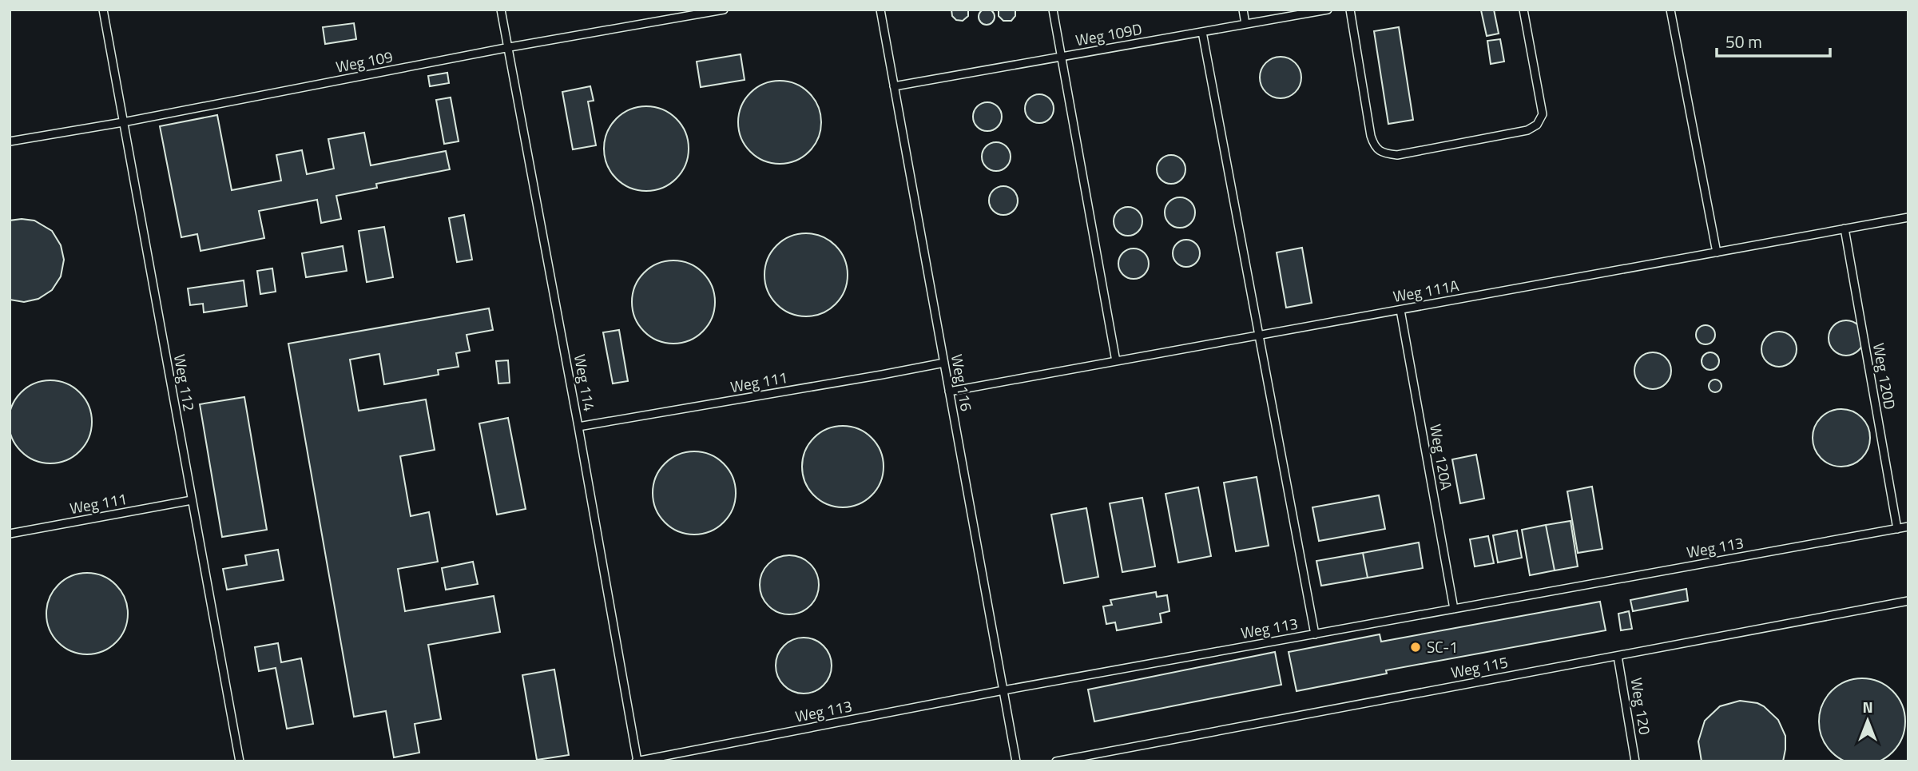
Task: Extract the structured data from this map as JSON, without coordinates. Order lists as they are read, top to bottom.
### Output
{
  "streets": {
    "lane": [
      "Weg 109D",
      "Weg 109",
      "Weg 111A",
      "Weg 120D",
      "Weg 111",
      "Weg 112",
      "Weg 114",
      "Weg 116",
      "Weg 120A",
      "Weg 113",
      "Weg 115",
      "Weg 120"
    ]
  },
  "crossings": [
    ["Weg 109D", "Weg 116"],
    ["Weg 109", "Weg 112"],
    ["Weg 109", "Weg 114"],
    ["Weg 111A", "Weg 120D"],
    ["Weg 111A", "Weg 116"],
    ["Weg 111A", "Weg 120A"],
    ["Weg 120D", "Weg 113"],
    ["Weg 111", "Weg 112"],
    ["Weg 111", "Weg 114"],
    ["Weg 111", "Weg 116"],
    ["Weg 114", "Weg 113"],
    ["Weg 116", "Weg 113"],
    ["Weg 120A", "Weg 113"],
    ["Weg 115", "Weg 120"]
  ],
  "places": ["SC-1"],
  "scale_bar": "50 m",
  "north": "top"
}
